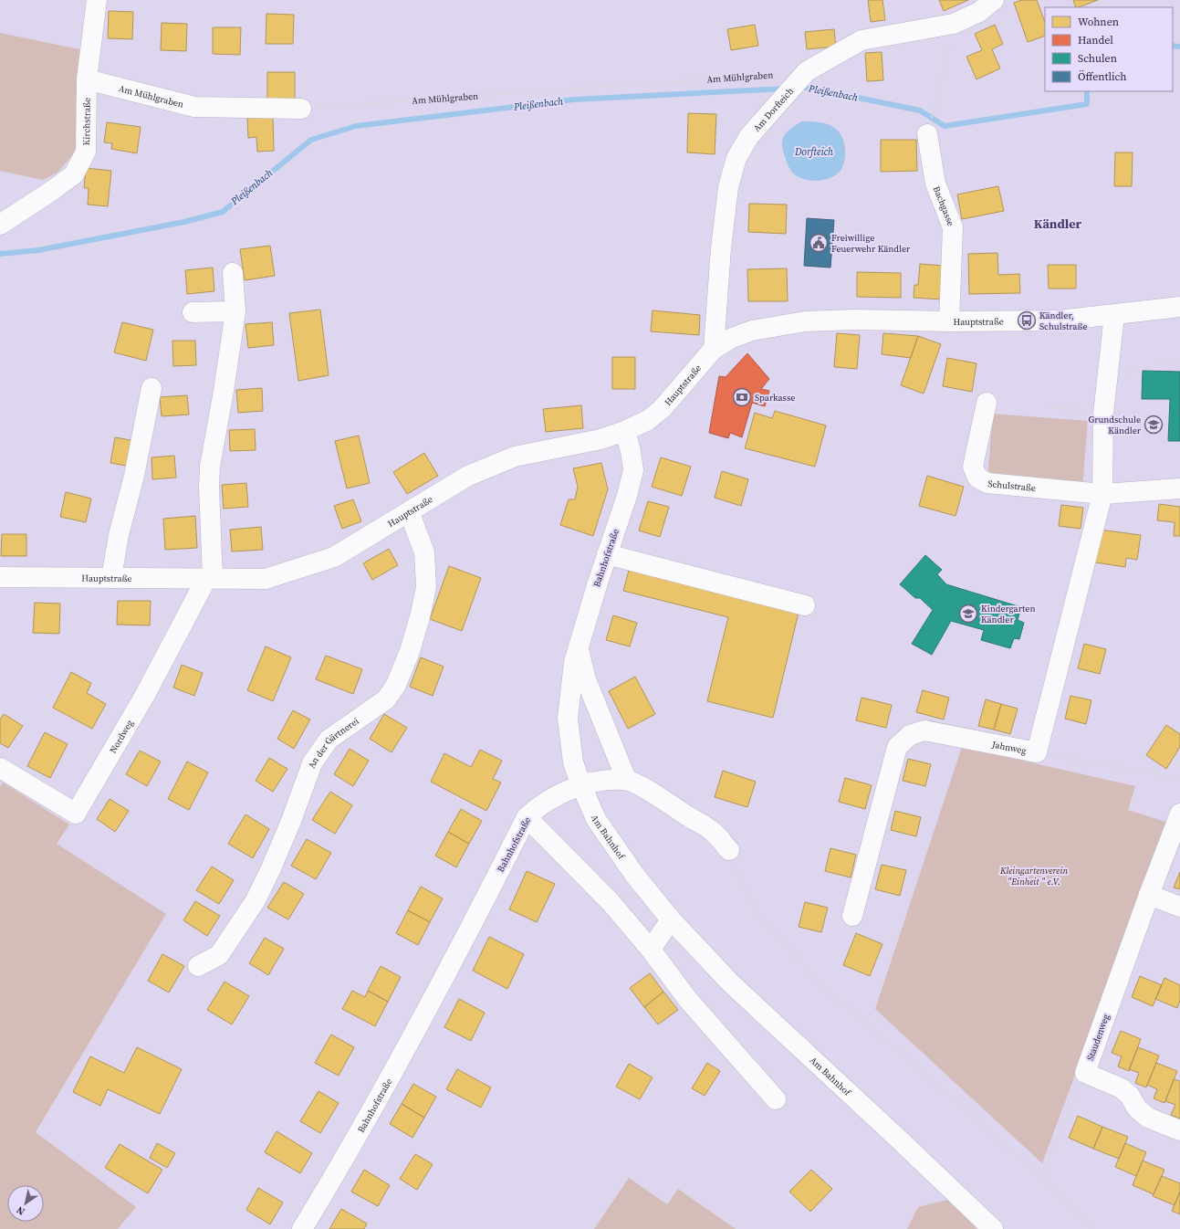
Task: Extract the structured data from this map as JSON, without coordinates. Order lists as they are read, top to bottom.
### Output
{
  "streets": {
    "street": [
      "Am Mühlgraben",
      "Am Dorfteich",
      "Kirchstraße",
      "Bachgasse",
      "Hauptstraße",
      "Schulstraße",
      "Bahnhofstraße",
      "Nordweg",
      "An der Gärtnerei",
      "Jahnweg",
      "Am Bahnhof",
      "Staudenweg"
    ]
  },
  "crossings": [
    ["Am Mühlgraben", "Am Dorfteich"],
    ["Am Mühlgraben", "Kirchstraße"],
    ["Am Dorfteich", "Hauptstraße"],
    ["Bachgasse", "Hauptstraße"],
    ["Hauptstraße", "Bahnhofstraße"],
    ["Hauptstraße", "Nordweg"],
    ["Hauptstraße", "An der Gärtnerei"],
    ["Schulstraße", "Jahnweg"],
    ["Bahnhofstraße", "Am Bahnhof"]
  ],
  "districts": ["Kändler"],
  "water": ["Pleißenbach", "Dorfteich"],
  "parks": ["Kleingartenverein \"Einheit \" e.V."],
  "places": {
    "public building": ["Freiwillige Feuerwehr Kändler"],
    "bus stop": ["Kändler, Schulstraße"],
    "bank": ["Sparkasse"],
    "school or university": ["Grundschule Kändler", "Kindergarten Kändler"]
  },
  "legend": [
    "Wohnen",
    "Handel",
    "Schulen",
    "Öffentlich"
  ],
  "north": "bottom left"
}
